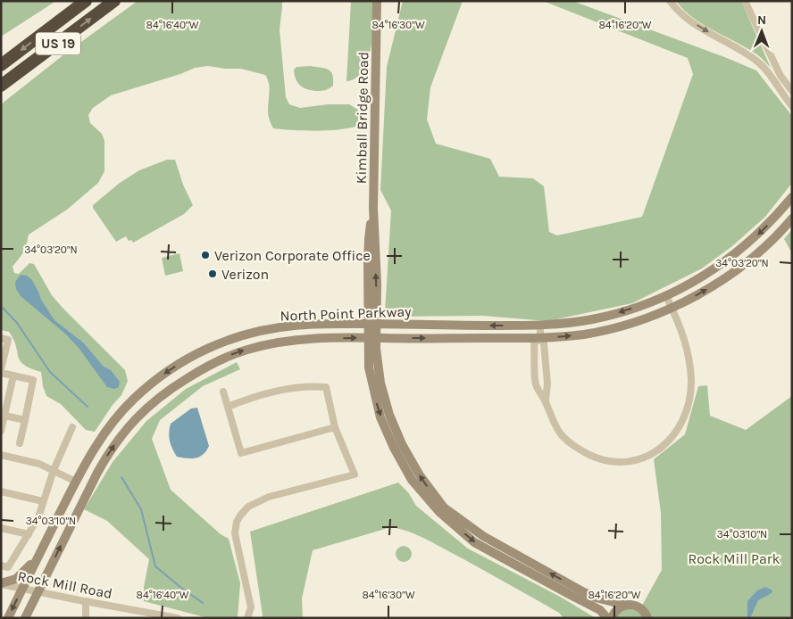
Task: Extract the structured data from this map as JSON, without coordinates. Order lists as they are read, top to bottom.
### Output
{
  "streets": {
    "highway": ["US 19"],
    "street": ["Kimball Bridge Road", "North Point Parkway", "Rock Mill Road"]
  },
  "crossings": [
    ["Kimball Bridge Road", "North Point Parkway"],
    ["North Point Parkway", "Rock Mill Road"]
  ],
  "parks": ["Rock Mill Park"],
  "places": ["Verizon Corporate Office", "Verizon"],
  "north": "top",
  "coordinates": [
    "84°16'40\"W",
    "84°16'30\"W",
    "84°16'20\"W",
    "34°03'20\"N",
    "34°03'10\"N"
  ]
}
